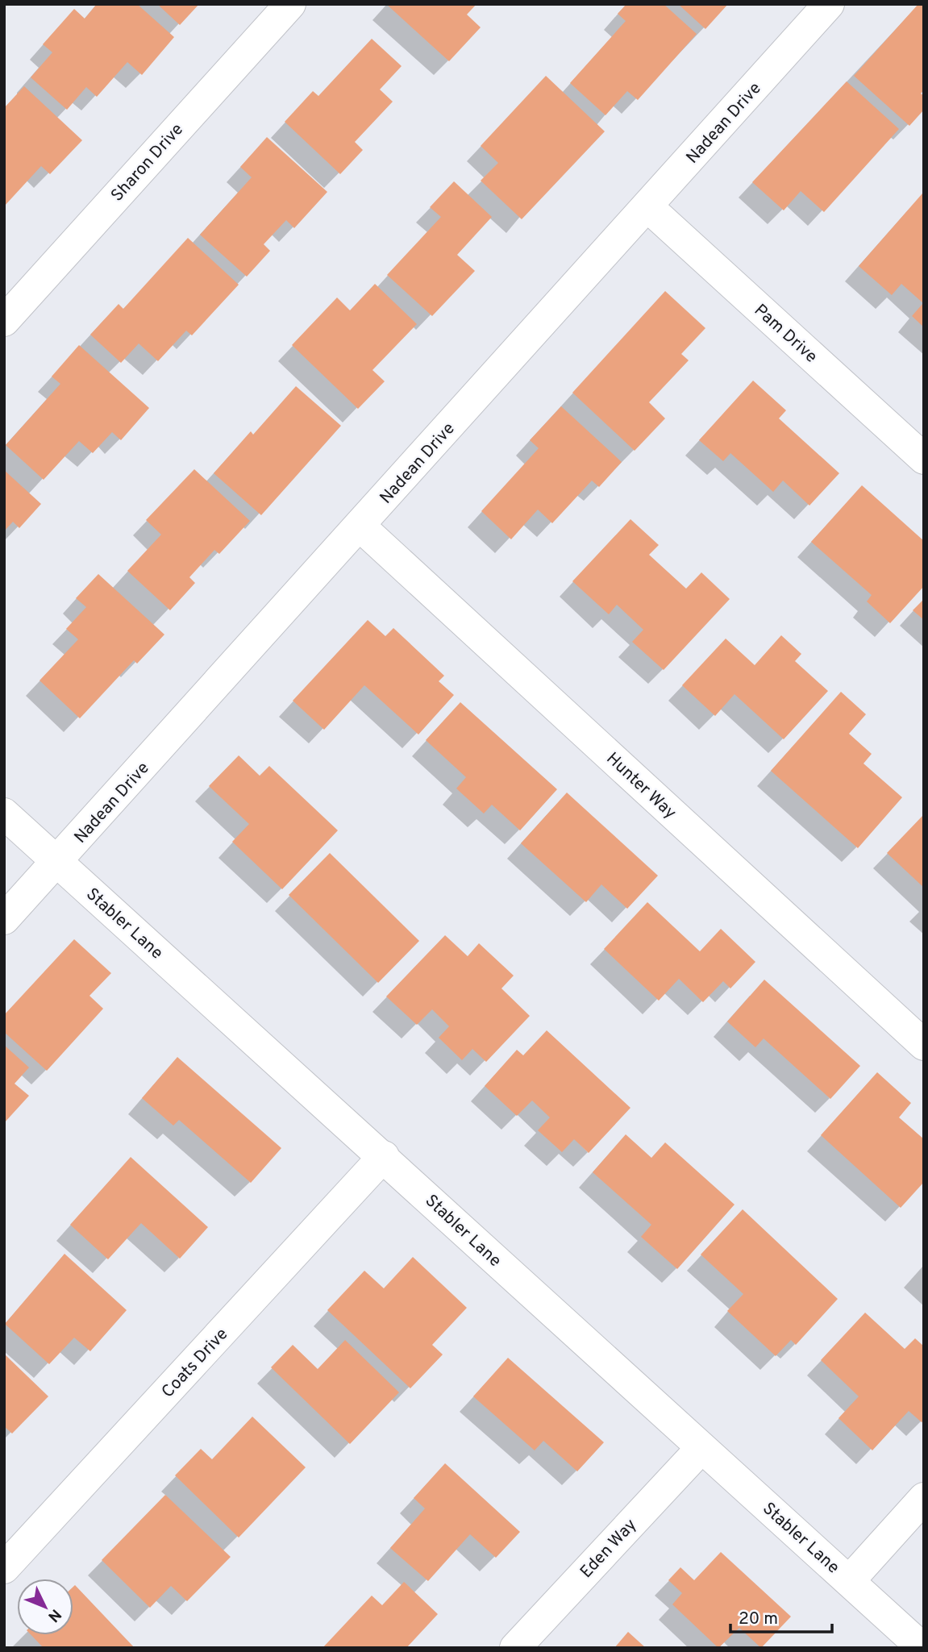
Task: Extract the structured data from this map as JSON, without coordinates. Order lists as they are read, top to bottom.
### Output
{
  "streets": {
    "street": [
      "Nadean Drive",
      "Sharon Drive",
      "Pam Drive",
      "Hunter Way",
      "Stabler Lane",
      "Coats Drive",
      "Eden Way"
    ]
  },
  "crossings": [
    ["Nadean Drive", "Pam Drive"],
    ["Nadean Drive", "Hunter Way"],
    ["Nadean Drive", "Stabler Lane"],
    ["Stabler Lane", "Coats Drive"],
    ["Stabler Lane", "Eden Way"]
  ],
  "scale_bar": "20 m",
  "north": "bottom right"
}
